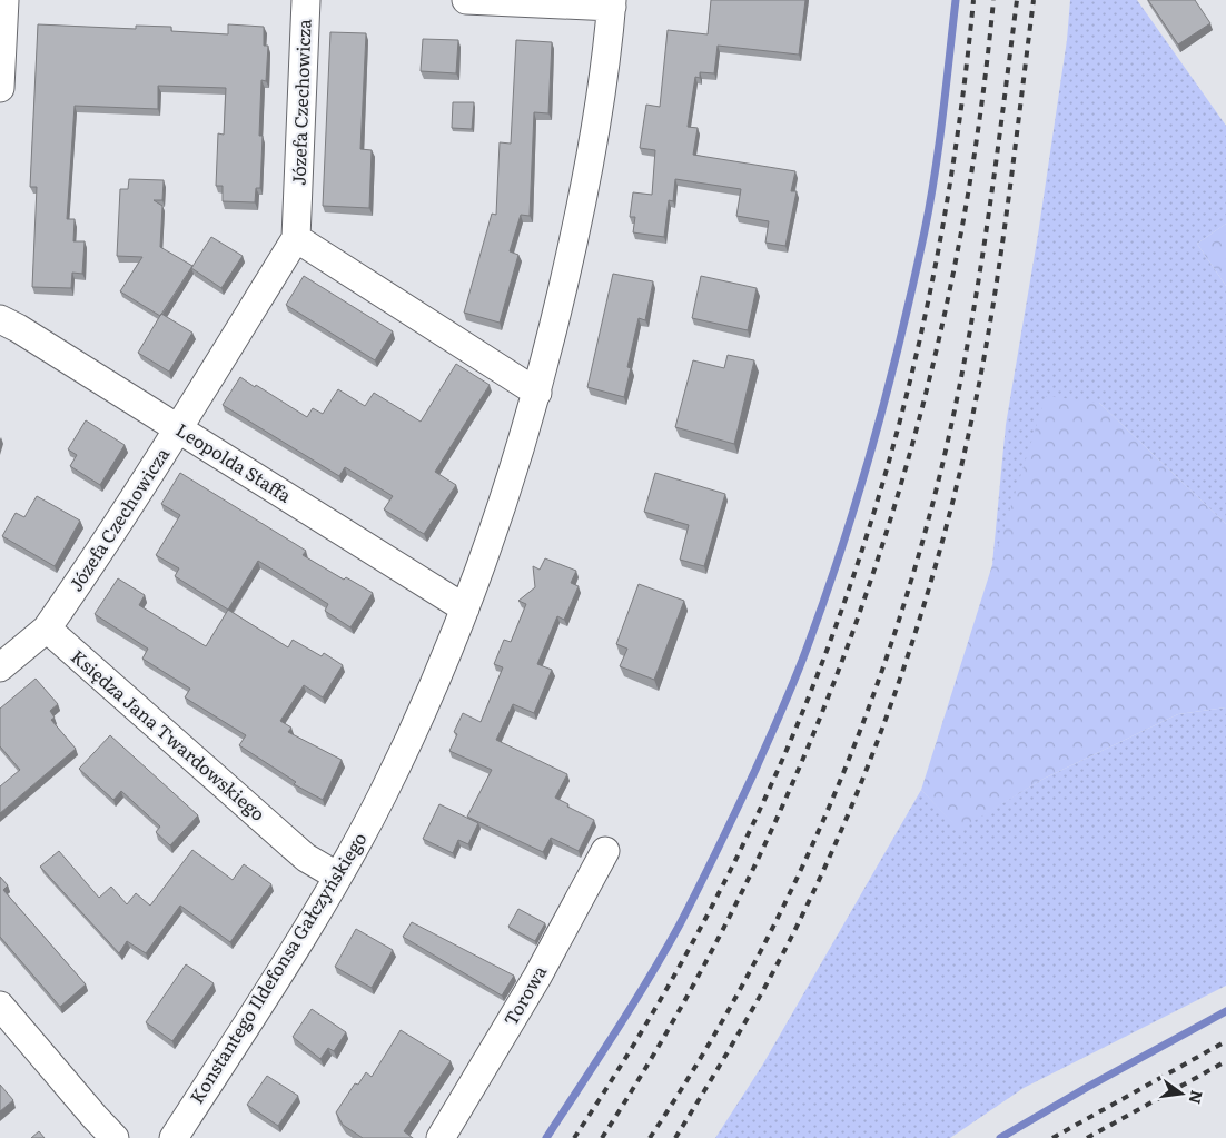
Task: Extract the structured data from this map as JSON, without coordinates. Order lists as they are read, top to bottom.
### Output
{
  "streets": {
    "street": [
      "Józefa Czechowicza",
      "Leopolda Staffa",
      "Księdza Jana Twardowskiego",
      "Konstantego Ildefonsa Gałczyńskiego",
      "Torowa"
    ]
  },
  "crossings": [
    ["Józefa Czechowicza", "Leopolda Staffa"],
    ["Józefa Czechowicza", "Księdza Jana Twardowskiego"],
    ["Leopolda Staffa", "Konstantego Ildefonsa Gałczyńskiego"],
    ["Księdza Jana Twardowskiego", "Konstantego Ildefonsa Gałczyńskiego"]
  ],
  "north": "right"
}
